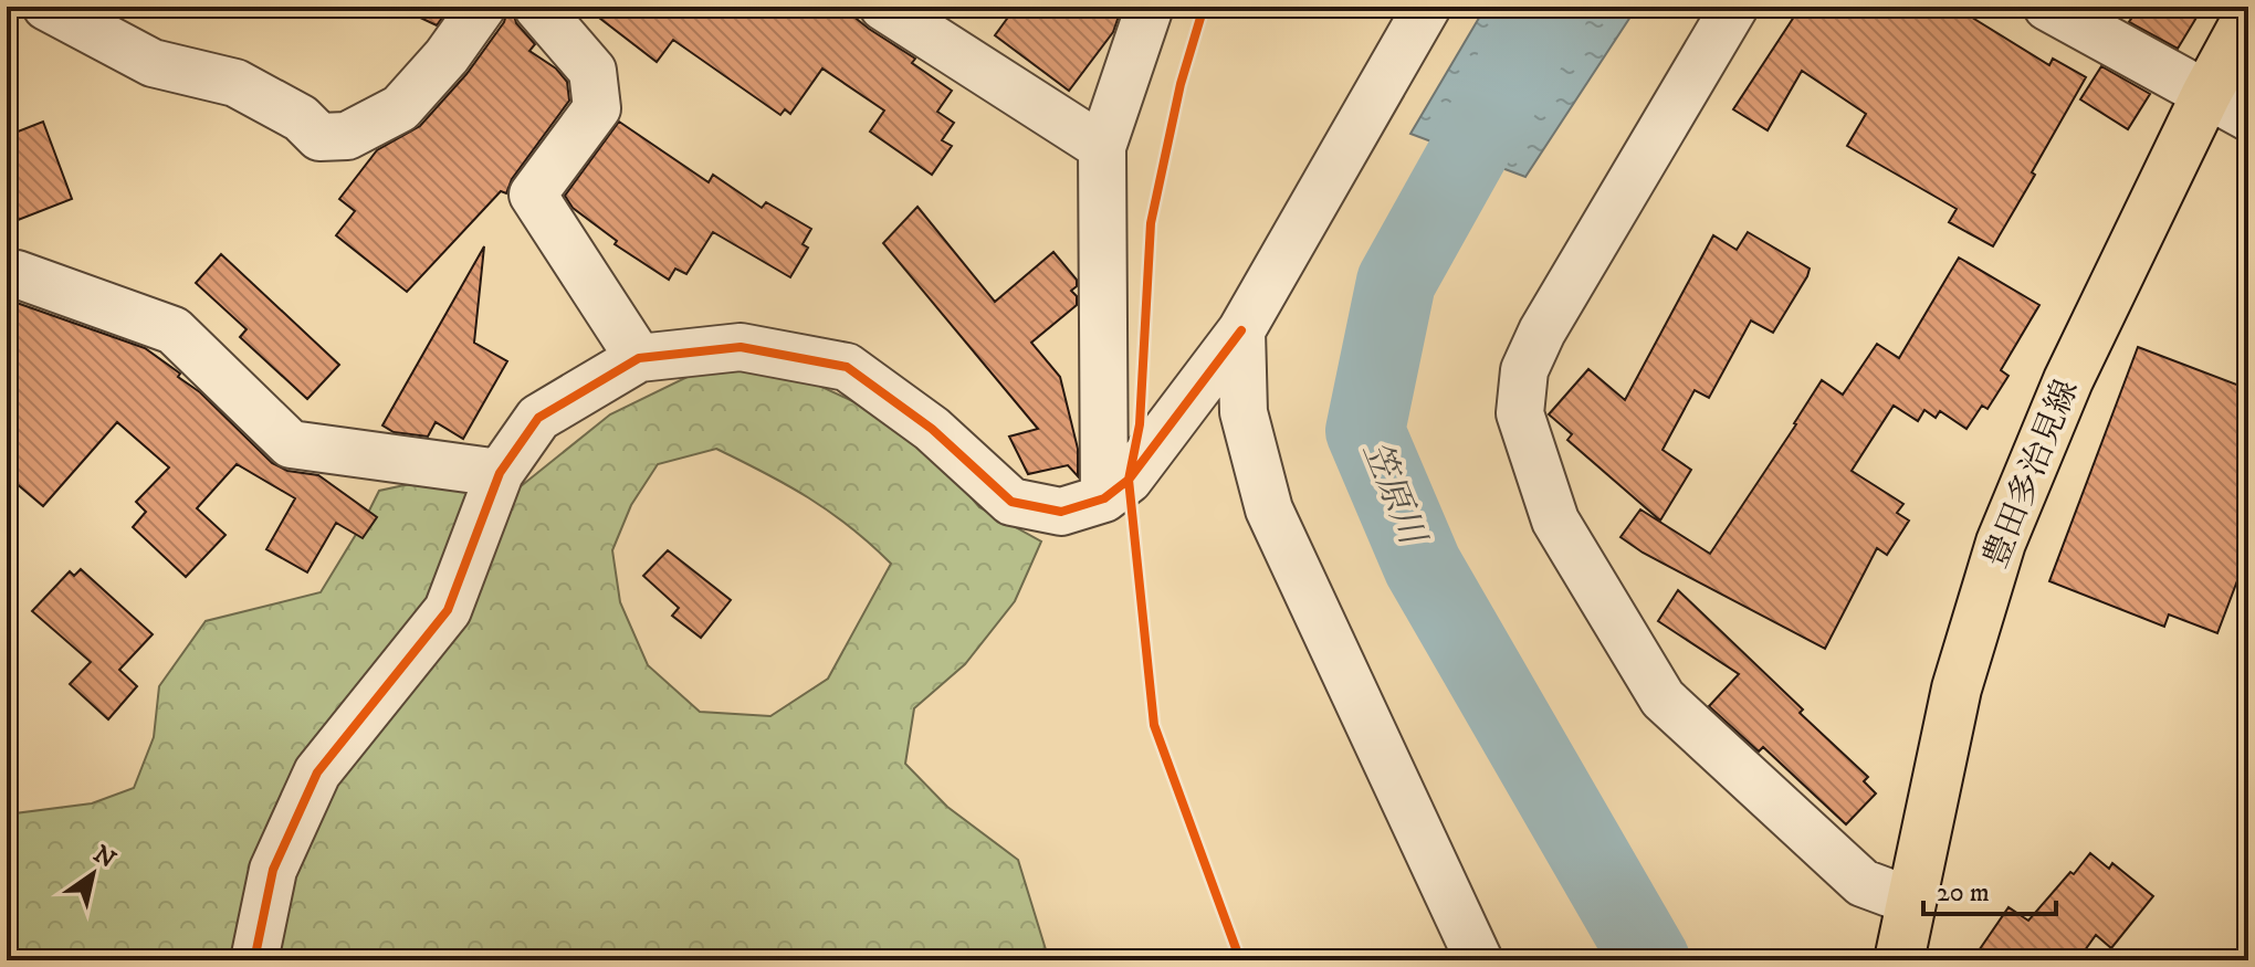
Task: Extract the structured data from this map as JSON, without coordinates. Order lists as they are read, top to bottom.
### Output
{
  "streets": {
    "main road": ["豊田多治見線"]
  },
  "water": ["笠原川"],
  "scale_bar": "20 m",
  "north": "top right"
}
